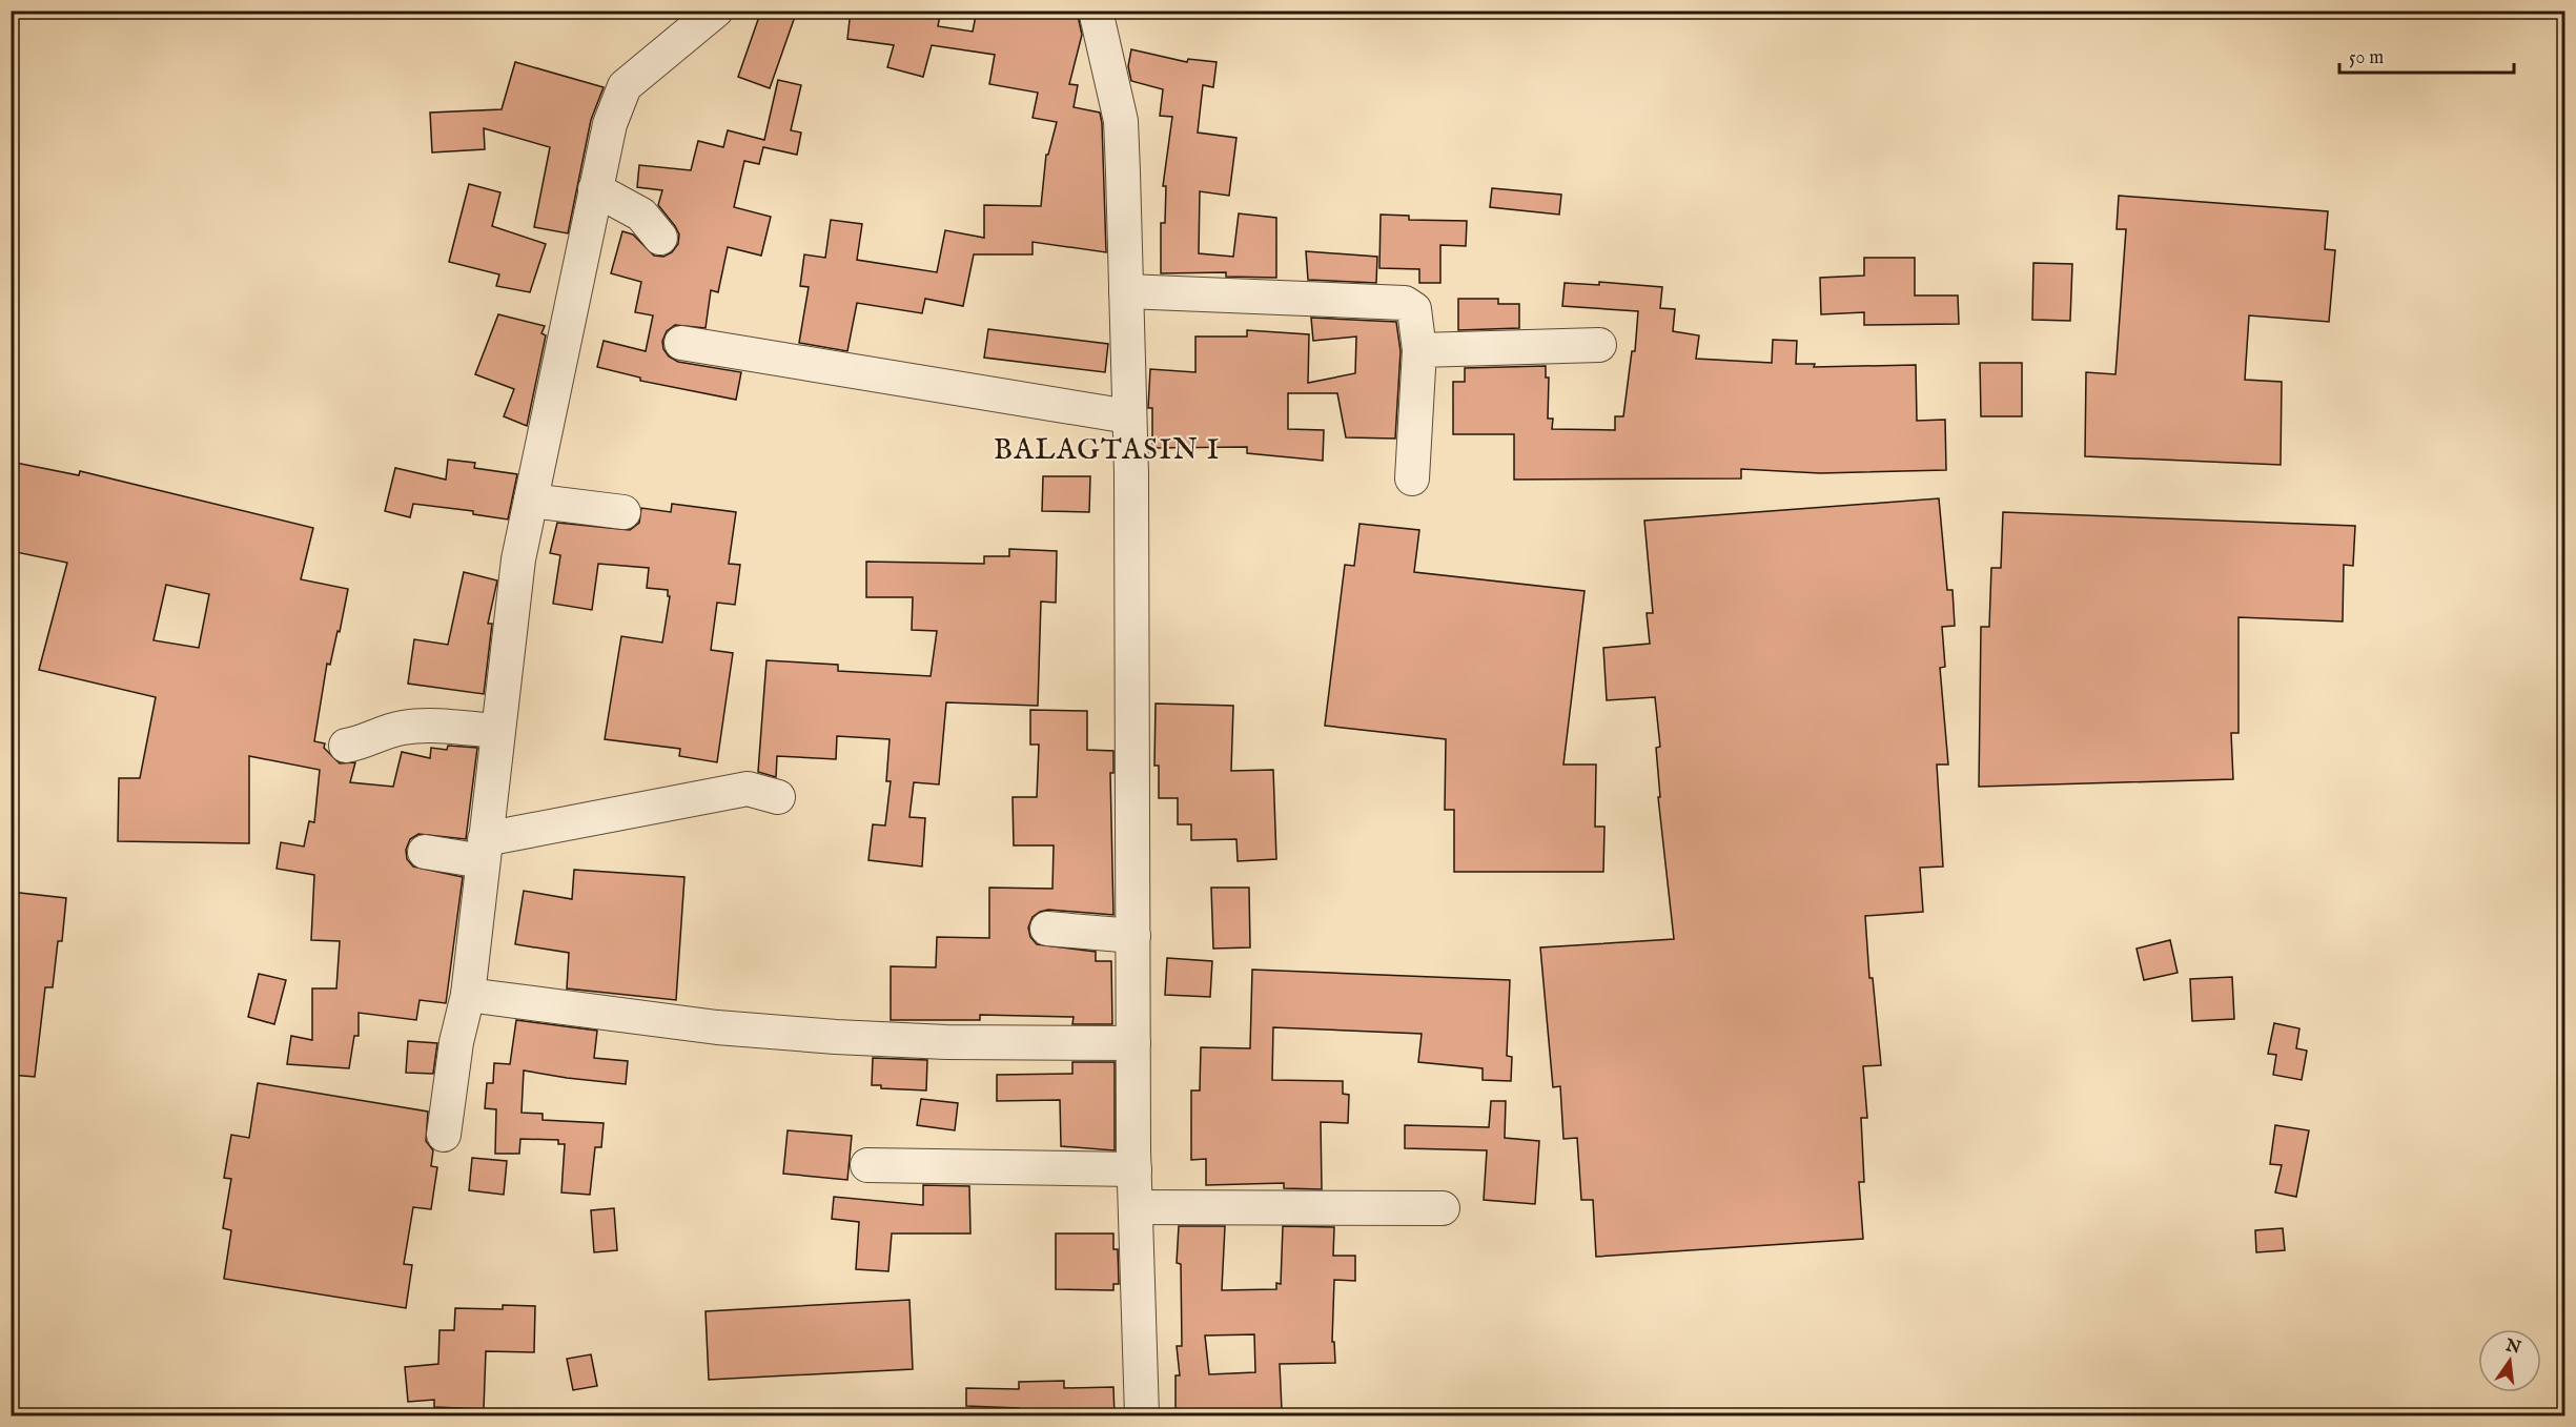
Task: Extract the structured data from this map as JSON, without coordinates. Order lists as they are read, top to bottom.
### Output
{
  "districts": ["BALAGTASIN I"],
  "scale_bar": "50 m",
  "north": "top"
}
